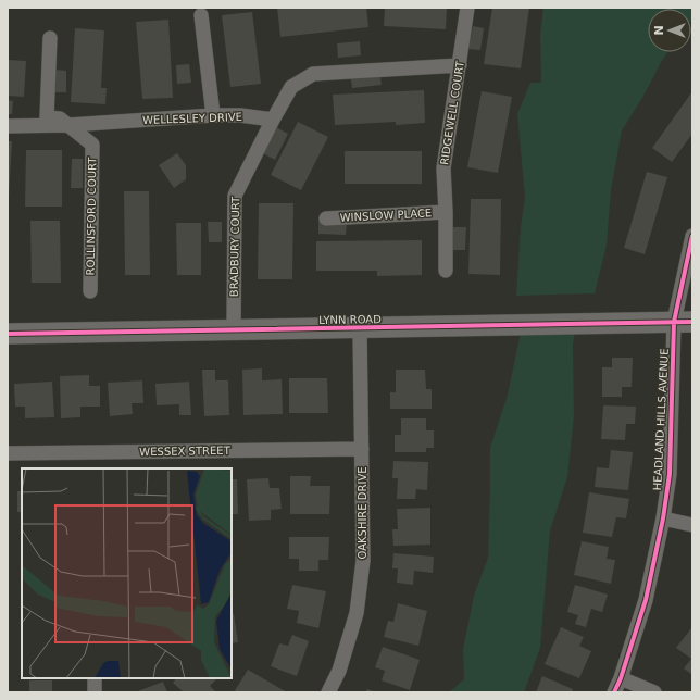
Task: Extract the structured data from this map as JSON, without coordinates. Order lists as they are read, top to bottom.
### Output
{
  "streets": {
    "street": [
      "RIDGEWELL COURT",
      "WELLESLEY DRIVE",
      "WINSLOW PLACE",
      "ROLLINSFORD COURT",
      "BRADBURY COURT",
      "LYNN ROAD",
      "HEADLAND HILLS AVENUE",
      "WESSEX STREET",
      "OAKSHIRE DRIVE"
    ]
  },
  "crossings": [
    ["RIDGEWELL COURT", "WINSLOW PLACE"],
    ["WELLESLEY DRIVE", "ROLLINSFORD COURT"],
    ["WELLESLEY DRIVE", "BRADBURY COURT"],
    ["BRADBURY COURT", "LYNN ROAD"],
    ["LYNN ROAD", "HEADLAND HILLS AVENUE"],
    ["LYNN ROAD", "OAKSHIRE DRIVE"],
    ["WESSEX STREET", "OAKSHIRE DRIVE"]
  ],
  "north": "left"
}
